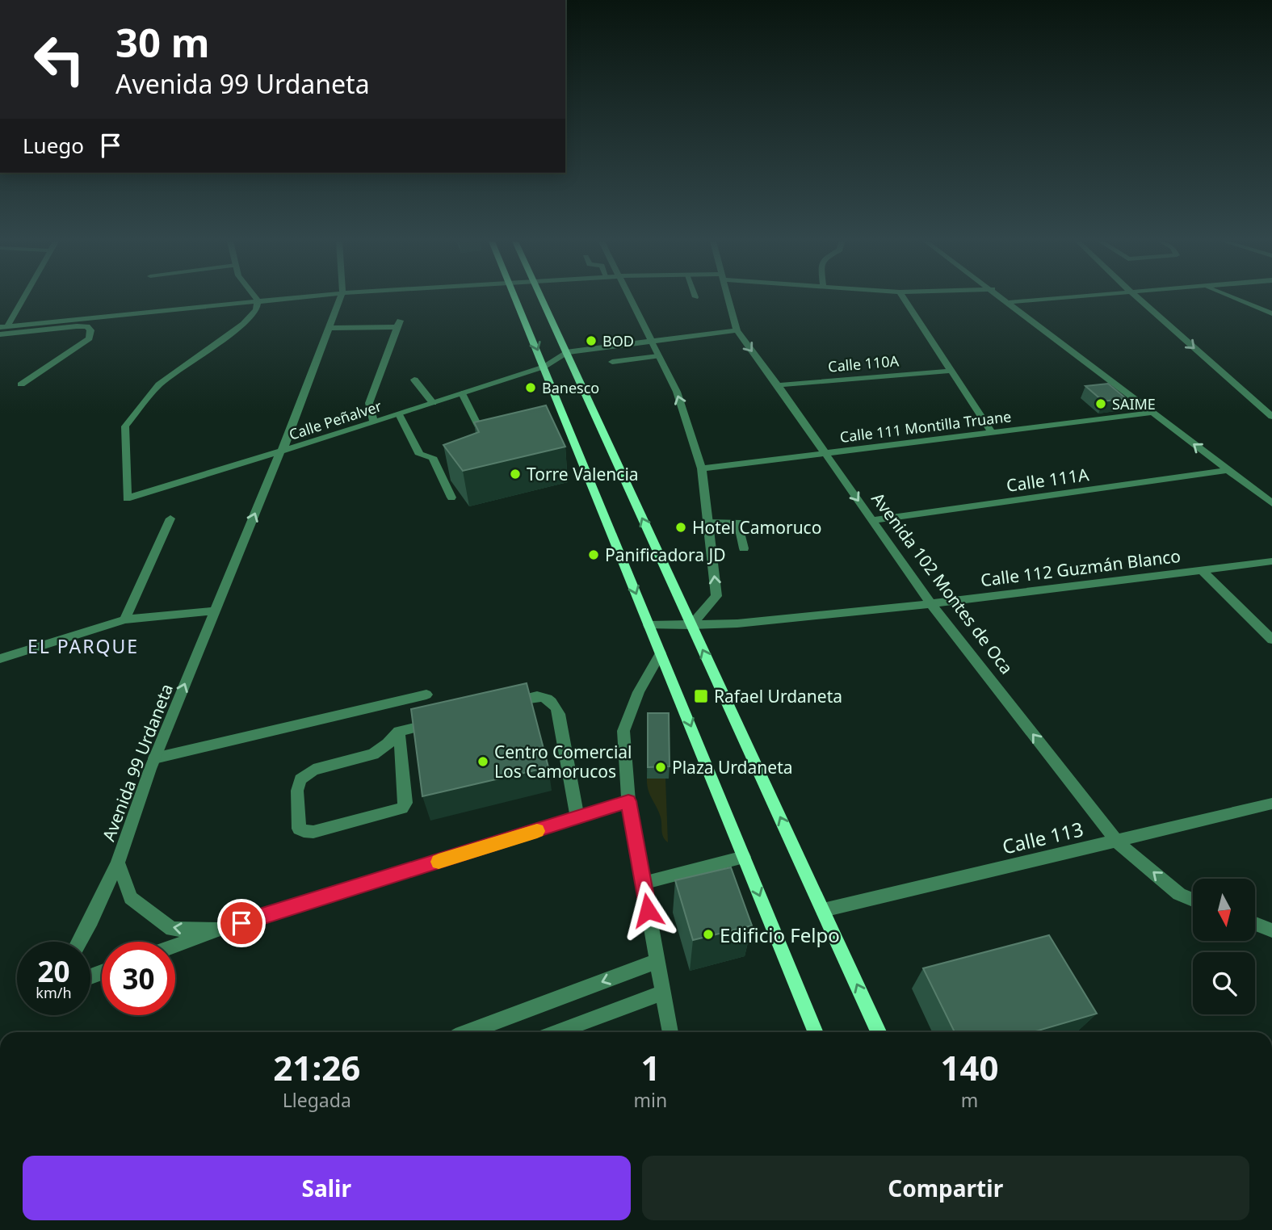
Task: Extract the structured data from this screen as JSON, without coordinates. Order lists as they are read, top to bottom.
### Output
{
  "streets": {
    "street": [
      "Calle 110A",
      "Calle Peñalver",
      "Calle 111 Montilla Truane",
      "Calle 111A",
      "Calle 112 Guzmán Blanco",
      "Avenida 102 Montes de Oca",
      "Avenida 99 Urdaneta",
      "Calle 113"
    ]
  },
  "crossings": [
    ["Calle 110A", "Avenida 102 Montes de Oca"],
    ["Calle Peñalver", "Avenida 99 Urdaneta"],
    ["Calle 111 Montilla Truane", "Avenida 102 Montes de Oca"],
    ["Calle 111A", "Avenida 102 Montes de Oca"],
    ["Calle 112 Guzmán Blanco", "Avenida 102 Montes de Oca"],
    ["Avenida 102 Montes de Oca", "Calle 113"]
  ],
  "districts": ["EL PARQUE"],
  "places": {
    "other": [
      "BOD",
      "Banesco",
      "SAIME",
      "Torre Valencia",
      "Hotel Camoruco",
      "Panificadora JD",
      "Centro Comercial Los Camorucos",
      "Plaza Urdaneta",
      "Edificio Felpo"
    ],
    "transit": ["Rafael Urdaneta"]
  },
  "north": "bottom",
  "page": {
    "turn": ["30 m", "Avenida 99 Urdaneta"],
    "then": "Luego",
    "speed": "20 km/h",
    "limit": "30",
    "eta": [
      "21:26",
      "Llegada",
      "1",
      "min",
      "140",
      "m"
    ],
    "buttons": ["Salir", "Compartir"]
  }
}
